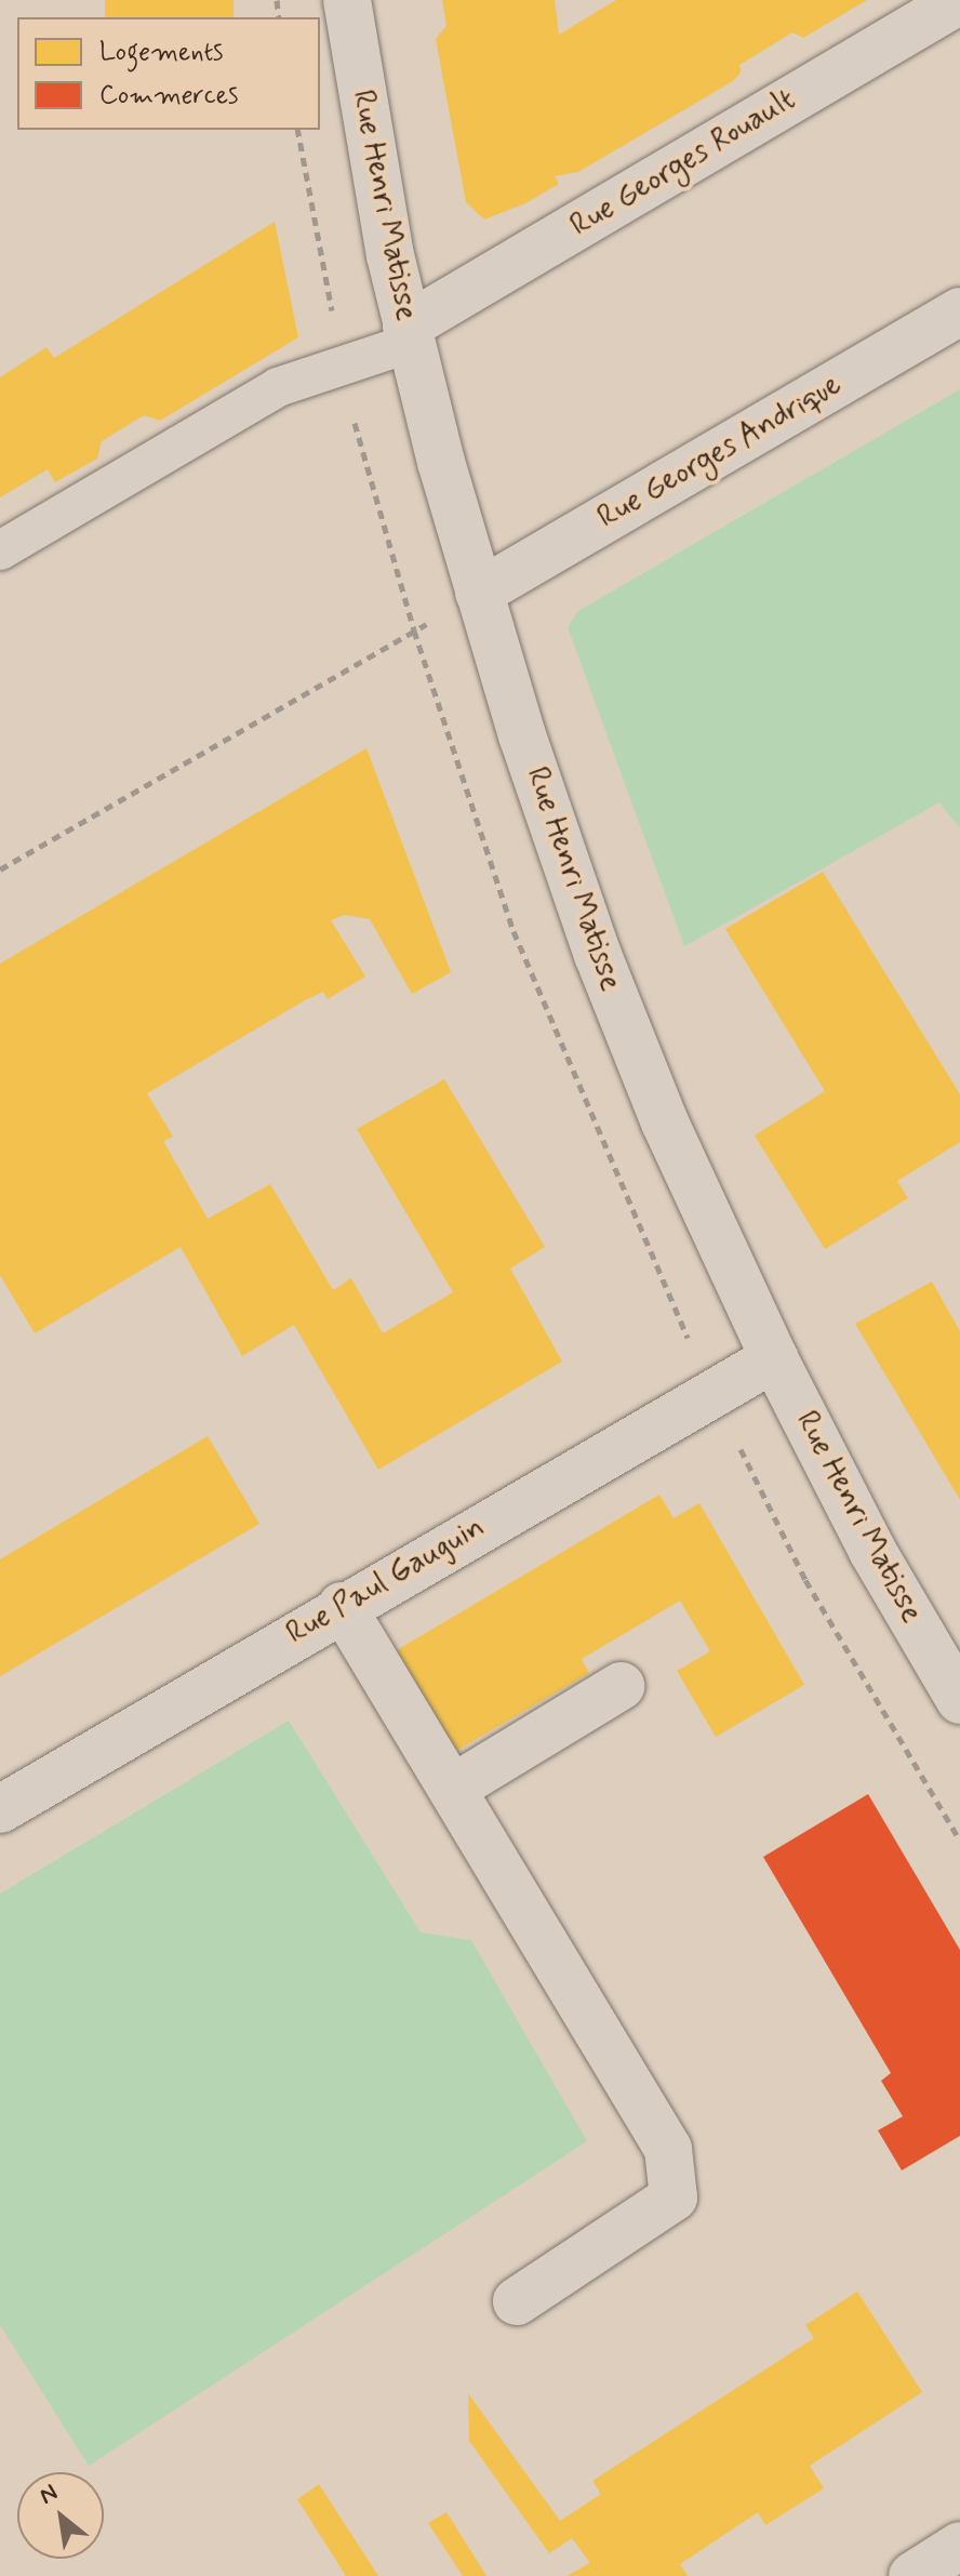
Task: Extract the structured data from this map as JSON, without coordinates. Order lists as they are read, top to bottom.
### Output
{
  "streets": {
    "street": [
      "Rue Georges Rouault",
      "Rue Henri Matisse",
      "Rue Georges Andrique",
      "Rue Paul Gauguin"
    ]
  },
  "crossings": [
    ["Rue Georges Rouault", "Rue Henri Matisse"],
    ["Rue Henri Matisse", "Rue Georges Andrique"],
    ["Rue Henri Matisse", "Rue Paul Gauguin"]
  ],
  "legend": ["Logements", "Commerces"],
  "north": "top left"
}
